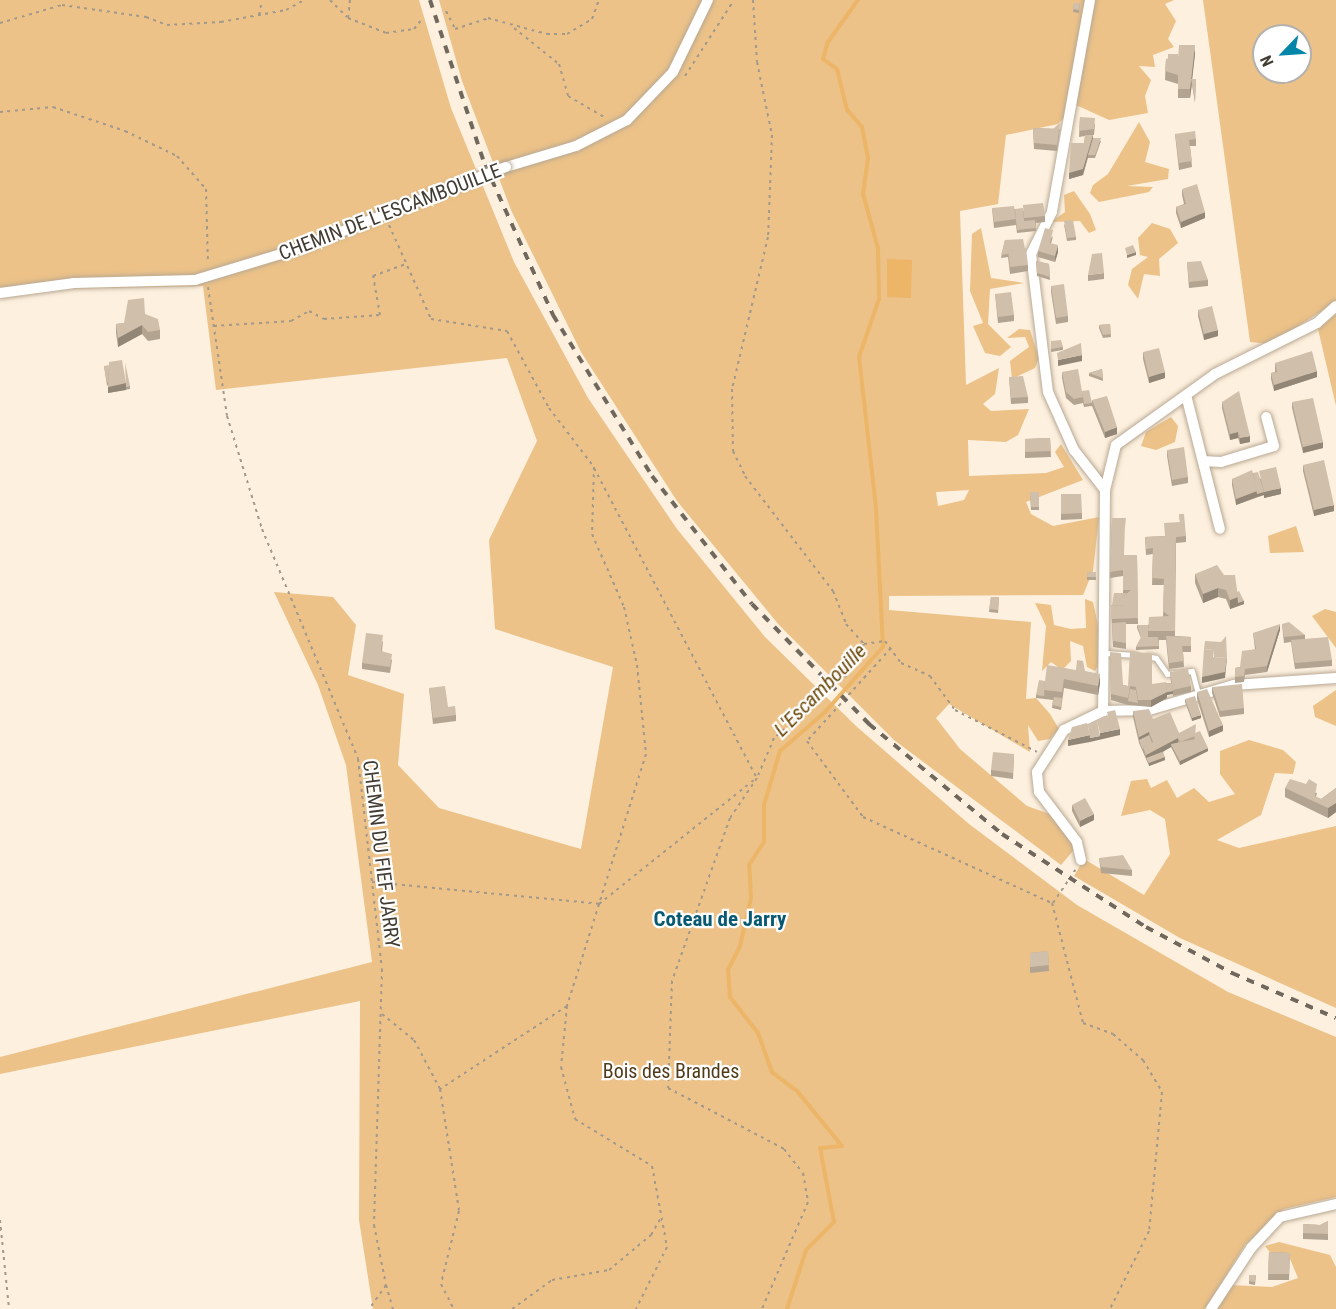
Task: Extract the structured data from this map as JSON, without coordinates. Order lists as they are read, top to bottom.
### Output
{
  "streets": {
    "street": ["CHEMIN DE L'ESCAMBOUILLE"],
    "path": ["CHEMIN DU FIEF JARRY"]
  },
  "crossings": [
    ["CHEMIN DE L'ESCAMBOUILLE", "CHEMIN DU FIEF JARRY"]
  ],
  "districts": ["Coteau de Jarry"],
  "water": ["L'Escambouille"],
  "parks": ["Bois des Brandes"],
  "north": "bottom left"
}
